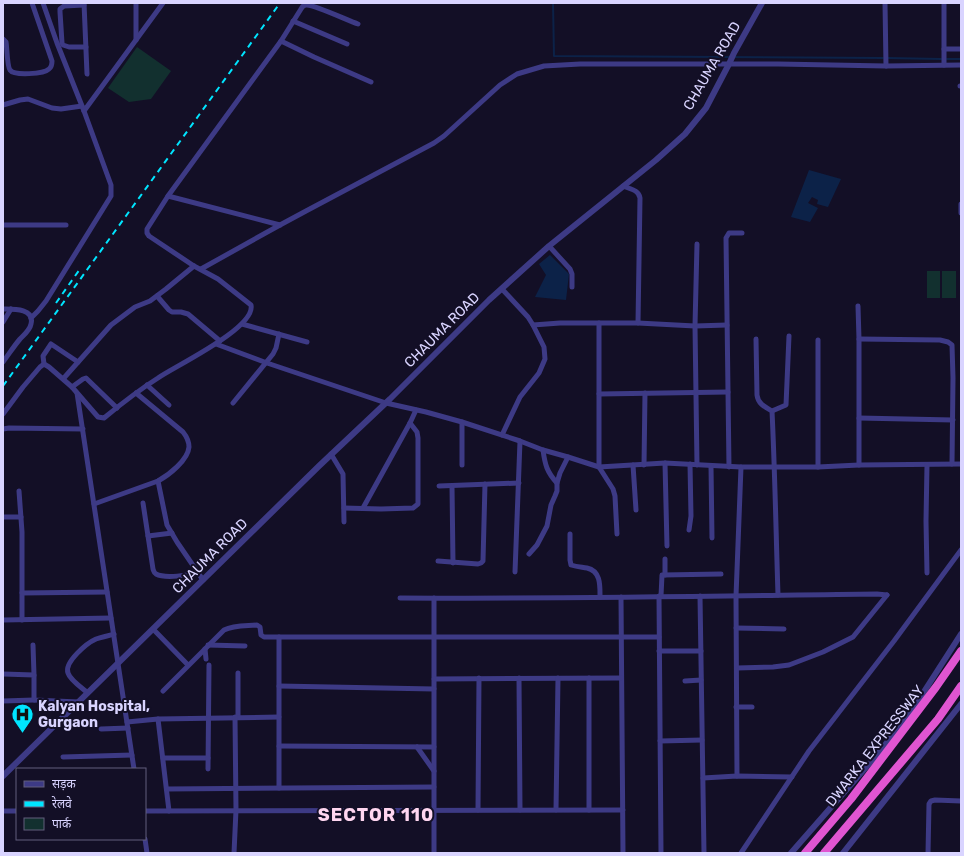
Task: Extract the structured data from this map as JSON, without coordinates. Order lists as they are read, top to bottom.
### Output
{
  "streets": {
    "highway": ["DWARKA EXPRESSWAY"],
    "street": ["CHAUMA ROAD"]
  },
  "districts": ["SECTOR 110"],
  "places": {
    "hospital": ["Kalyan Hospital, Gurgaon"]
  },
  "legend": ["सड़क", "रेलवे", "पार्क"]
}
